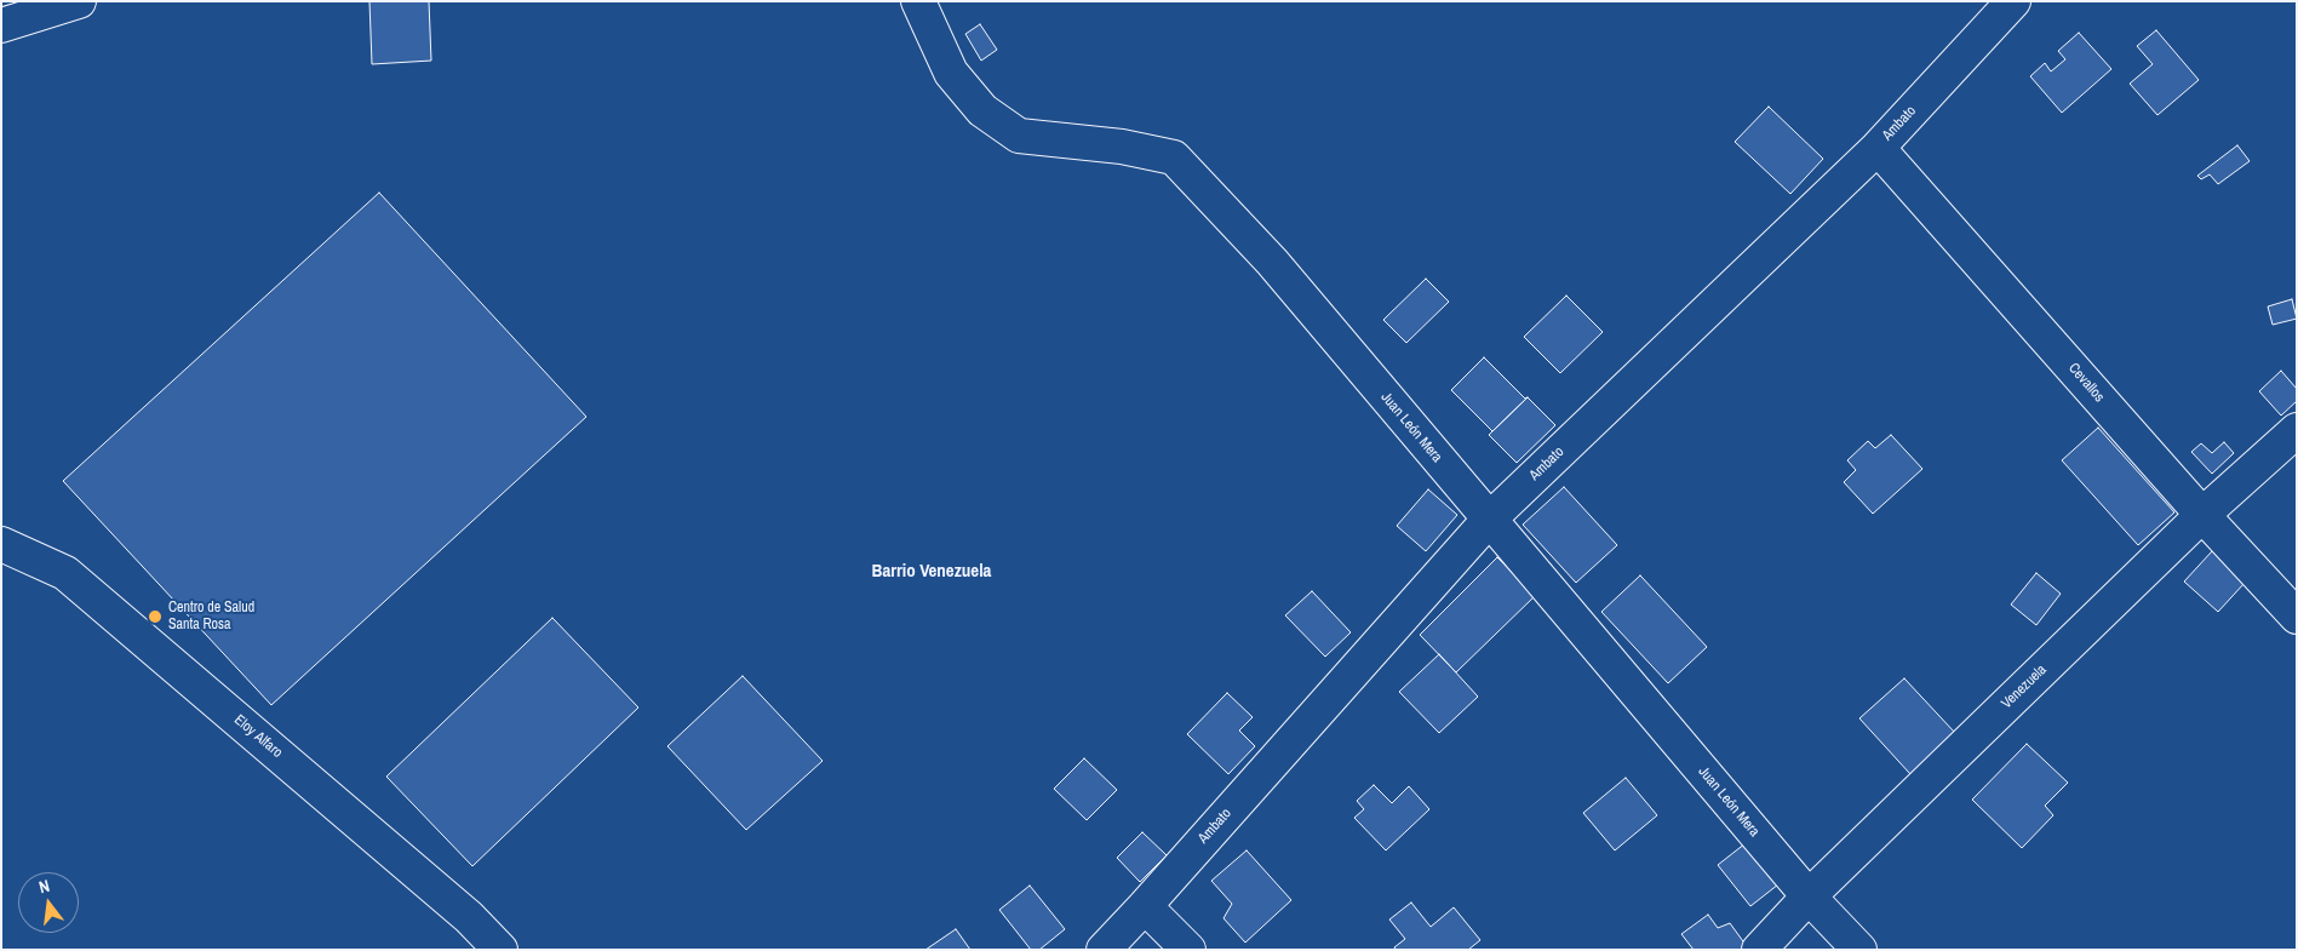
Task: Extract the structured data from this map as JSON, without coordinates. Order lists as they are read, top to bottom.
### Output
{
  "streets": {
    "street": [
      "Ambato",
      "Cevallos",
      "Juan León Mera",
      "Venezuela",
      "Eloy Alfaro"
    ]
  },
  "crossings": [
    ["Ambato", "Cevallos"],
    ["Ambato", "Juan León Mera"],
    ["Cevallos", "Venezuela"],
    ["Juan León Mera", "Venezuela"]
  ],
  "districts": ["Barrio Venezuela"],
  "places": ["Centro de Salud Santa Rosa"],
  "north": "top"
}
